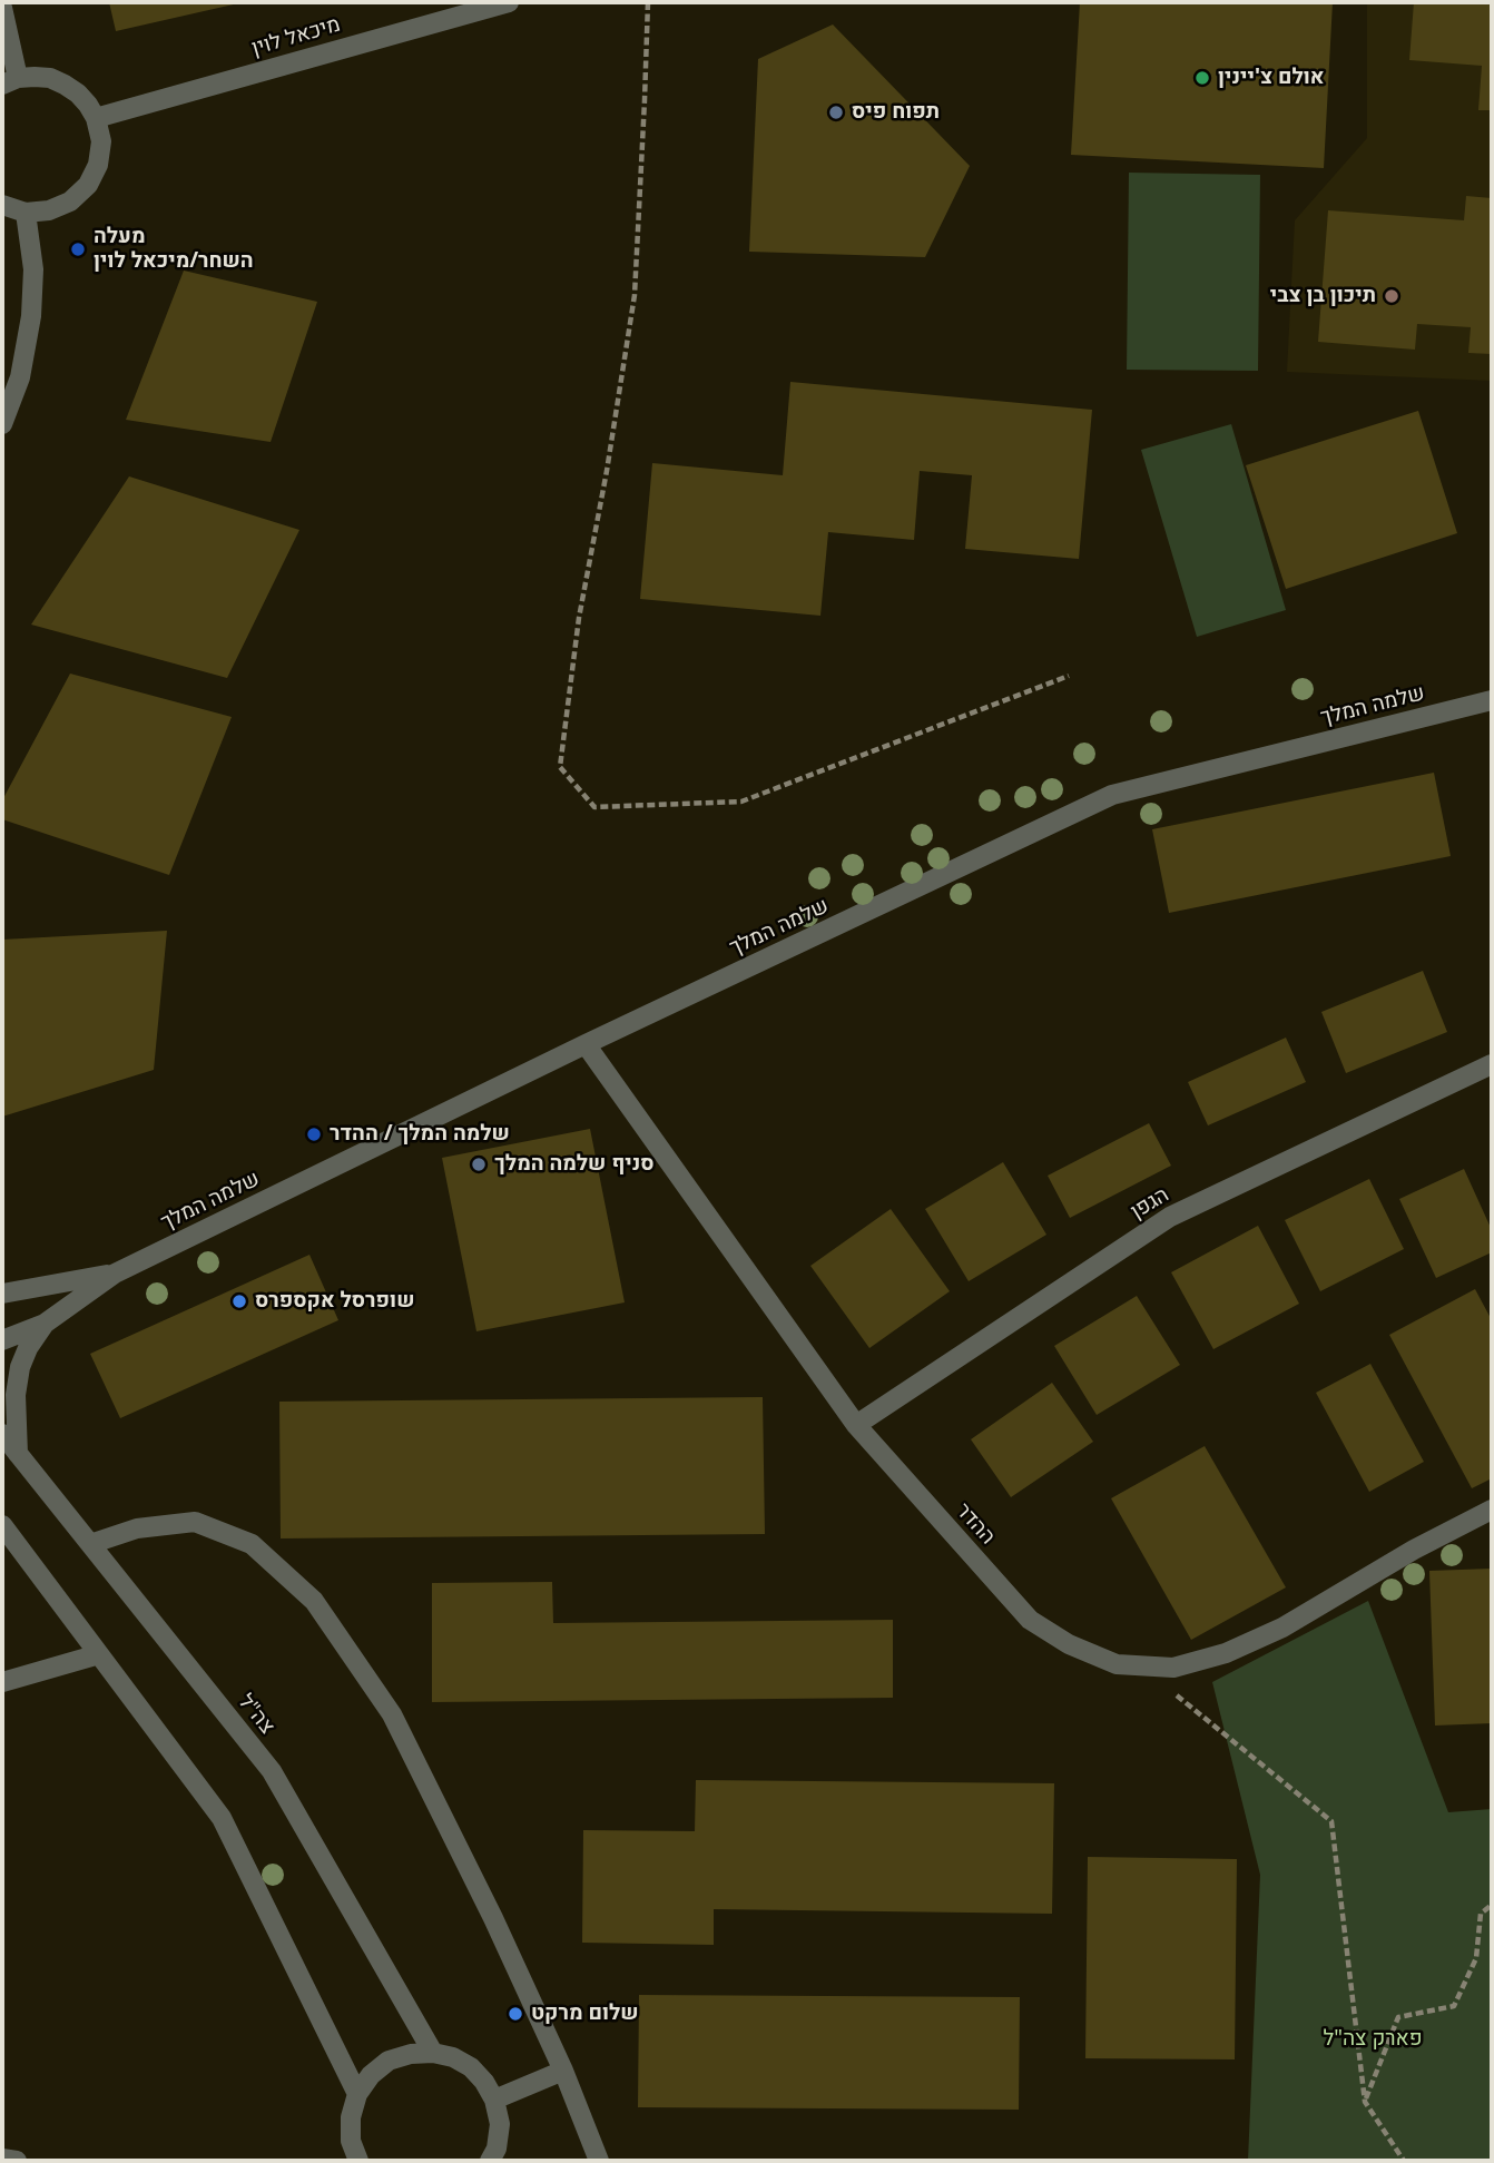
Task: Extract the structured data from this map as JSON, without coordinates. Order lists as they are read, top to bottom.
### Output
{
  "streets": {
    "street": [
      "מיכאל לוין",
      "שלמה המלך",
      "הגפן",
      "ההדר",
      "צה\"ל"
    ]
  },
  "crossings": [
    ["שלמה המלך", "ההדר"],
    ["הגפן", "ההדר"]
  ],
  "parks": ["פארק צה\"ל"],
  "places": [
    "אולם צ'יינין",
    "תפוח פיס",
    "מעלה השחר/מיכאל לוין",
    "תיכון בן צבי",
    "שלמה המלך / ההדר",
    "סניף שלמה המלך",
    "שופרסל אקספרס",
    "שלום מרקט"
  ]
}
